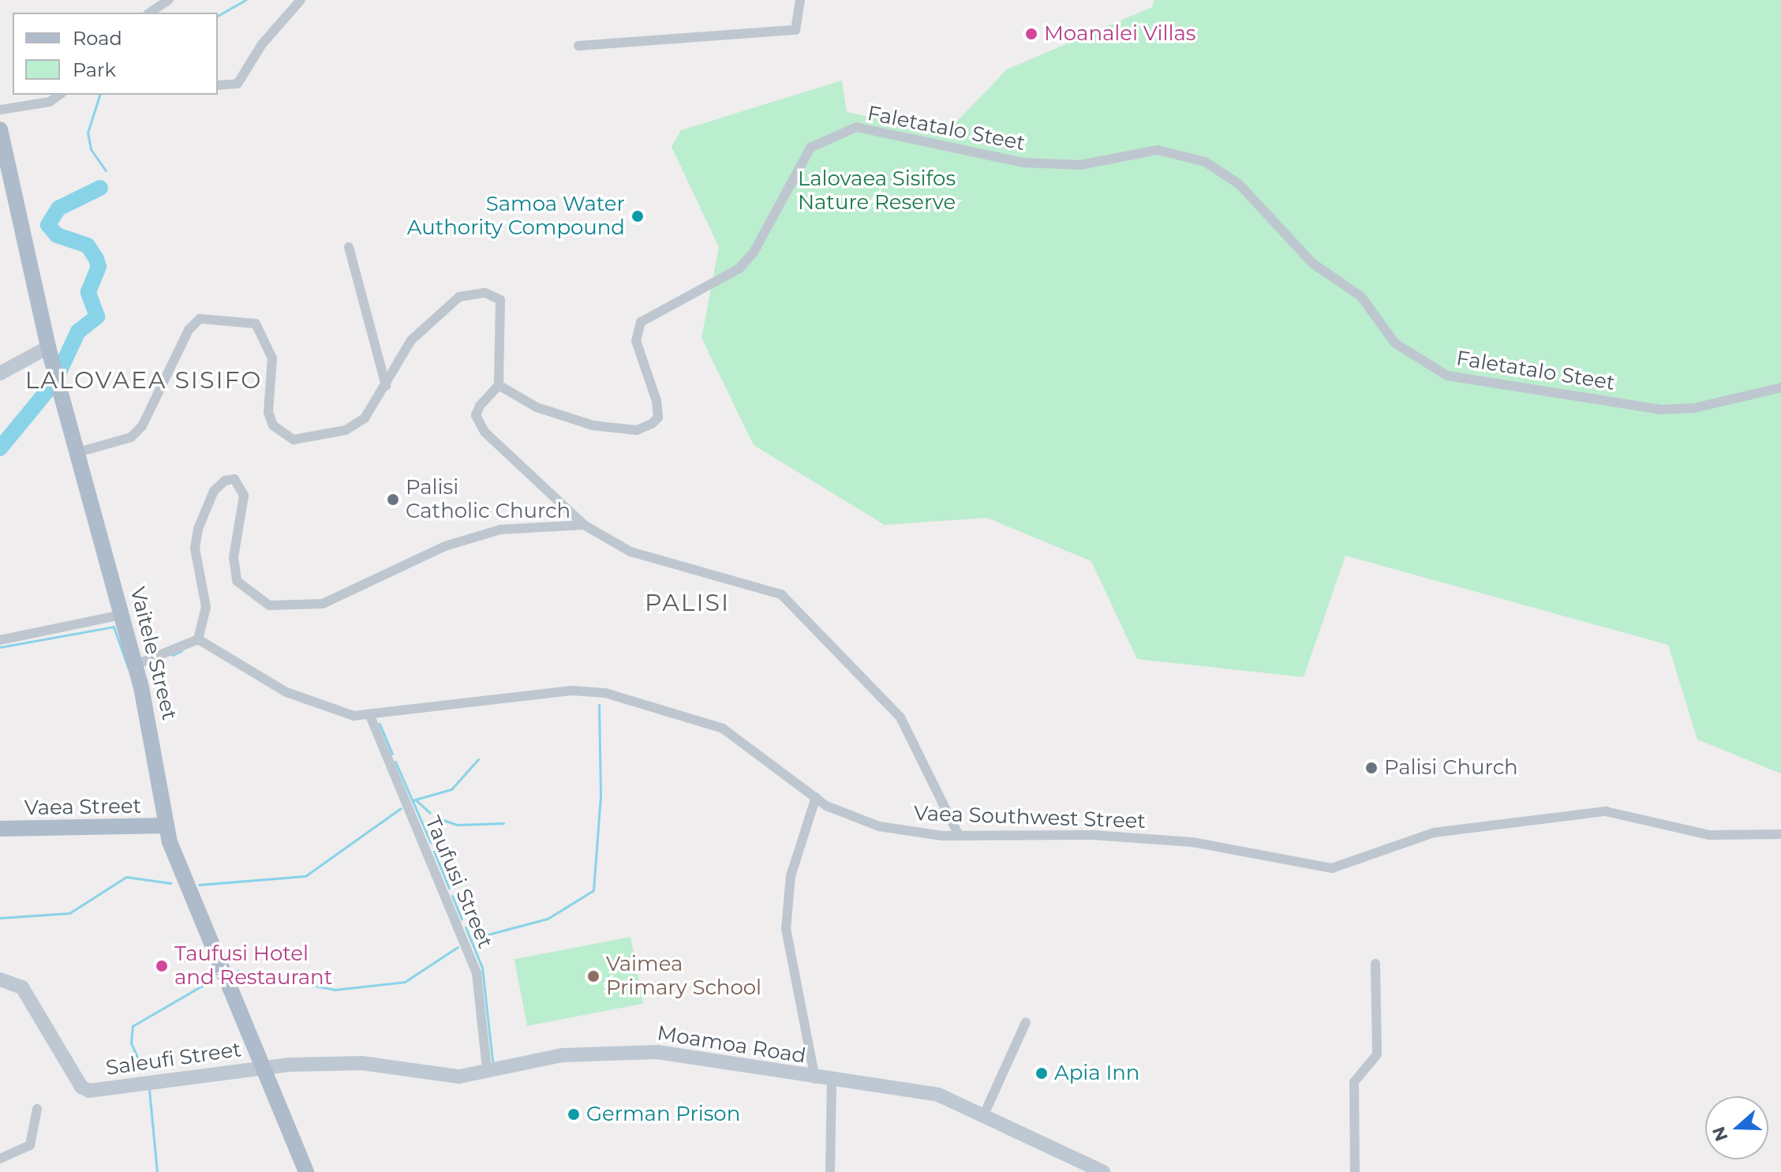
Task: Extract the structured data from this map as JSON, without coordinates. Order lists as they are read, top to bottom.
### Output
{
  "streets": {
    "main road": ["Vaitele Street", "Vaea Street"],
    "street": [
      "Faletatalo Steet",
      "Vaea Southwest Street",
      "Taufusi Street",
      "Moamoa Road",
      "Saleufi Street"
    ]
  },
  "crossings": [
    ["Vaitele Street", "Vaea Street"],
    ["Vaitele Street", "Moamoa Road"],
    ["Vaitele Street", "Saleufi Street"],
    ["Vaea Southwest Street", "Taufusi Street"],
    ["Taufusi Street", "Moamoa Road"],
    ["Moamoa Road", "Saleufi Street"]
  ],
  "districts": ["LALOVAEA SISIFO", "PALISI"],
  "parks": ["Lalovaea Sisifos Nature Reserve"],
  "places": [
    "Moanalei Villas",
    "Samoa Water Authority Compound",
    "Palisi Catholic Church",
    "Palisi Church",
    "Taufusi Hotel and Restaurant",
    "Vaimea Primary School",
    "Apia Inn",
    "German Prison"
  ],
  "legend": ["Road", "Park"],
  "north": "left"
}
